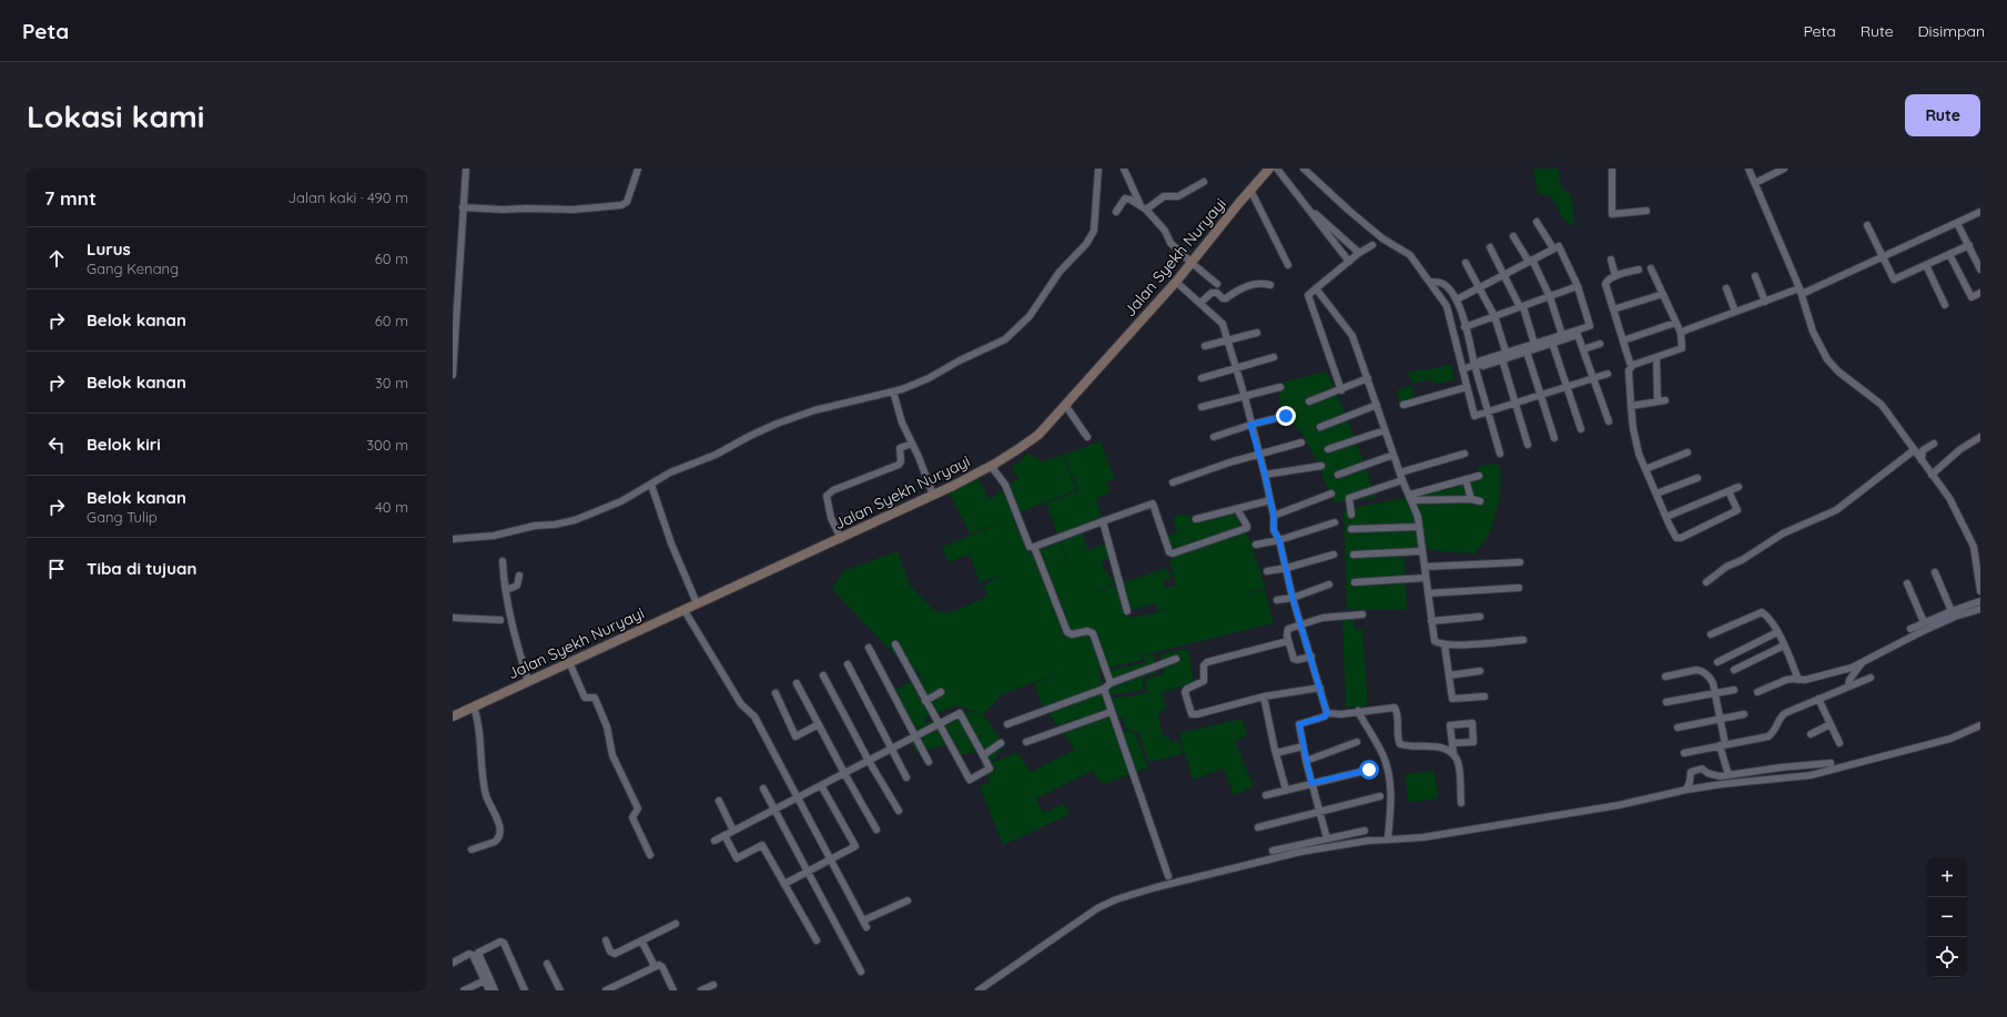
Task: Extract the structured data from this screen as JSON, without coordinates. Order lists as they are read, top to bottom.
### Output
{
  "streets": {
    "main road": ["Jalan Syekh Nuryayi"]
  },
  "page": {
    "header": "Peta",
    "nav": ["Peta", "Rute", "Disimpan"],
    "buttons": "Rute",
    "title": "Lokasi kami",
    "heading": ["7 mnt", "Jalan kaki · 490 m"],
    "list": [
      ["Lurus", "Gang Kenang", "60 m"],
      ["Belok kanan", "60 m"],
      ["Belok kanan", "30 m"],
      ["Belok kiri", "300 m"],
      ["Belok kanan", "Gang Tulip", "40 m"],
      "Tiba di tujuan"
    ],
    "map_buttons": ["+", "−"]
  }
}
